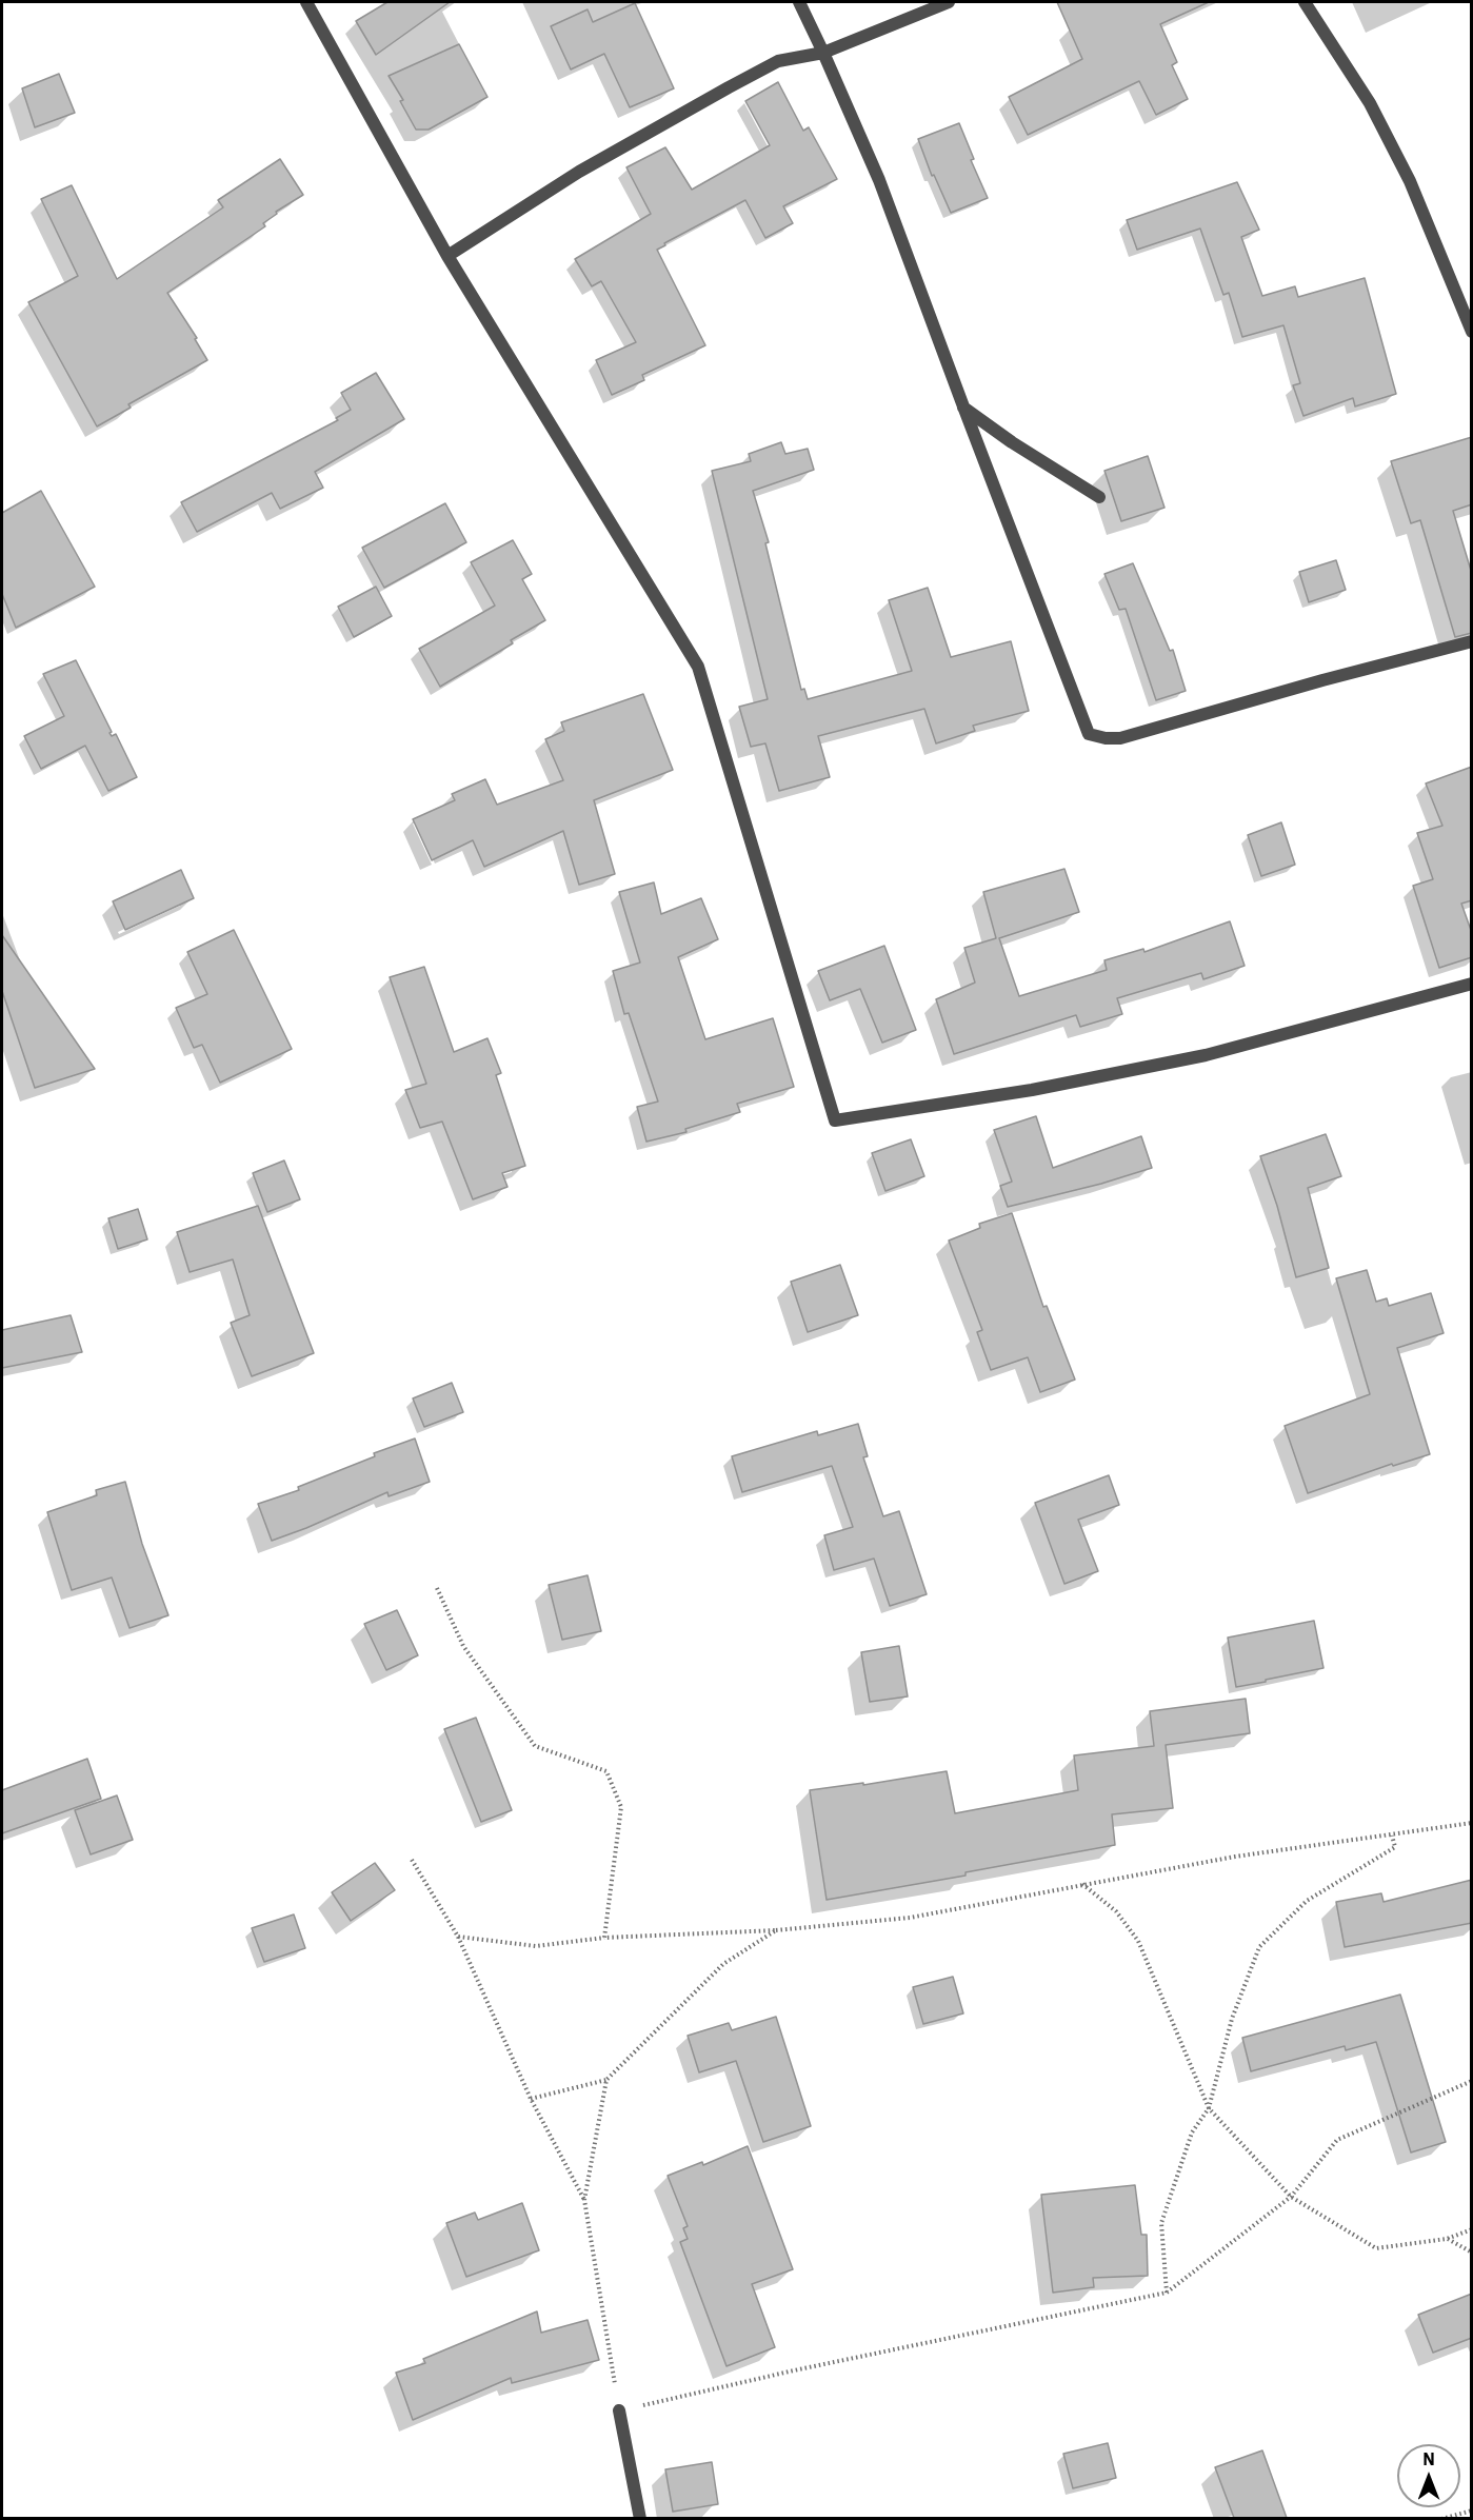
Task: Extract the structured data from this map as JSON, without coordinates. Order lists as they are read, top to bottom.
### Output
{
  "north": "top"
}
